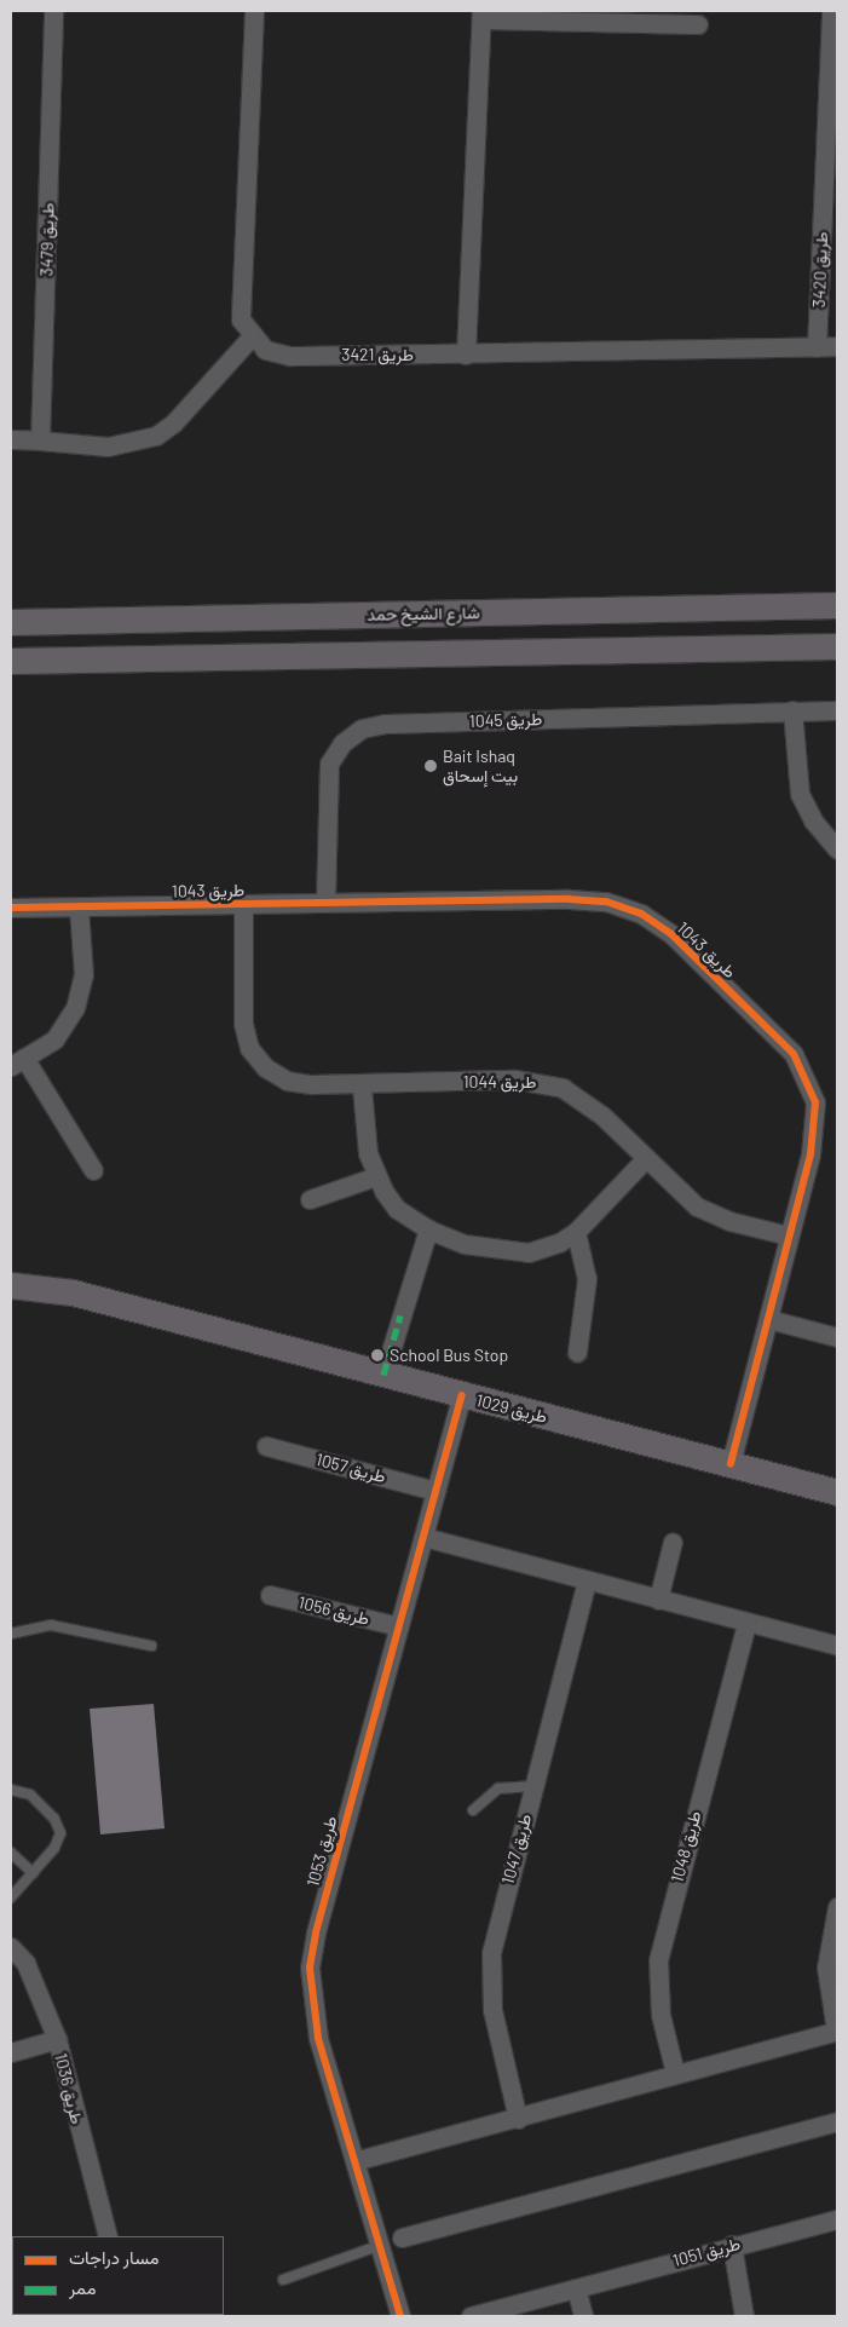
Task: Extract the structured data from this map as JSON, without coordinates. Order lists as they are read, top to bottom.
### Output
{
  "streets": {
    "main road": ["شارع الشيخ حمد", "طريق 1029"],
    "street": [
      "طريق 3479",
      "طريق 3420",
      "طريق 3421",
      "طريق 1045",
      "طريق 1043",
      "طريق 1044",
      "طريق 1057",
      "طريق 1056",
      "طريق 1048",
      "طريق 1047",
      "طريق 1053",
      "طريق 1036",
      "طريق 1051"
    ]
  },
  "crossings": [
    ["طريق 3420", "طريق 3421"],
    ["طريق 1045", "طريق 1043"],
    ["طريق 1043", "طريق 1044"],
    ["طريق 1043", "طريق 1029"],
    ["طريق 1029", "طريق 1053"],
    ["طريق 1057", "طريق 1053"],
    ["طريق 1056", "طريق 1053"]
  ],
  "places": ["Bait Ishaq بيت إسحاق", "School Bus Stop"],
  "legend": ["مسار دراجات", "ممر"]
}
